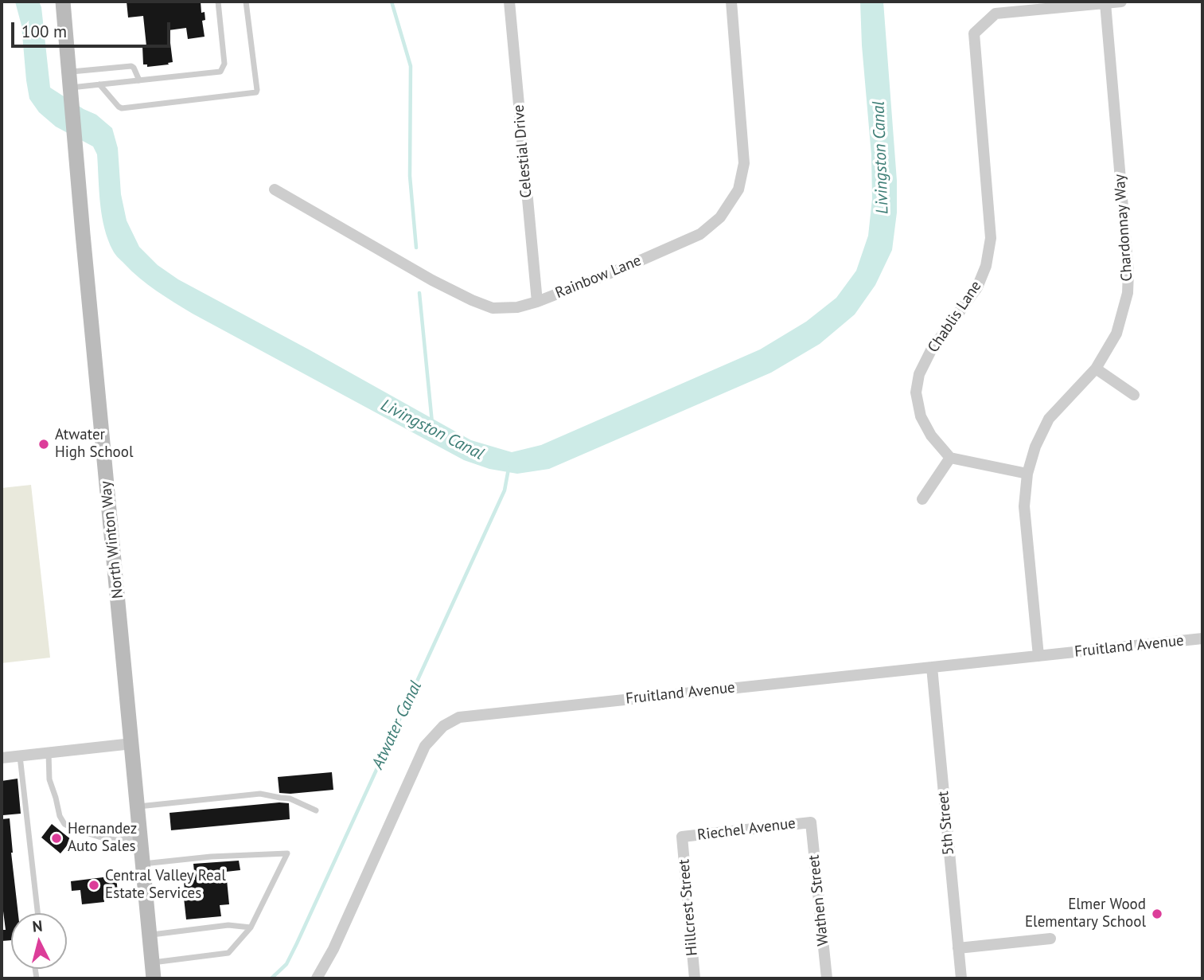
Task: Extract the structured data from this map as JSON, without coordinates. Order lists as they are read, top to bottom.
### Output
{
  "streets": {
    "main road": ["North Winton Way"],
    "street": [
      "Celestial Drive",
      "Chardonnay Way",
      "Rainbow Lane",
      "Chablis Lane",
      "Fruitland Avenue",
      "5th Street",
      "Riechel Avenue",
      "Wathen Street",
      "Hillcrest Street"
    ]
  },
  "crossings": [
    ["Celestial Drive", "Rainbow Lane"],
    ["Chardonnay Way", "Fruitland Avenue"],
    ["Fruitland Avenue", "5th Street"],
    ["Riechel Avenue", "Wathen Street"],
    ["Riechel Avenue", "Hillcrest Street"]
  ],
  "water": ["Livingston Canal", "Atwater Canal"],
  "places": [
    "Atwater High School",
    "Hernandez Auto Sales",
    "Central Valley Real Estate Services",
    "Elmer Wood Elementary School"
  ],
  "scale_bar": "100 m",
  "north": "top"
}
